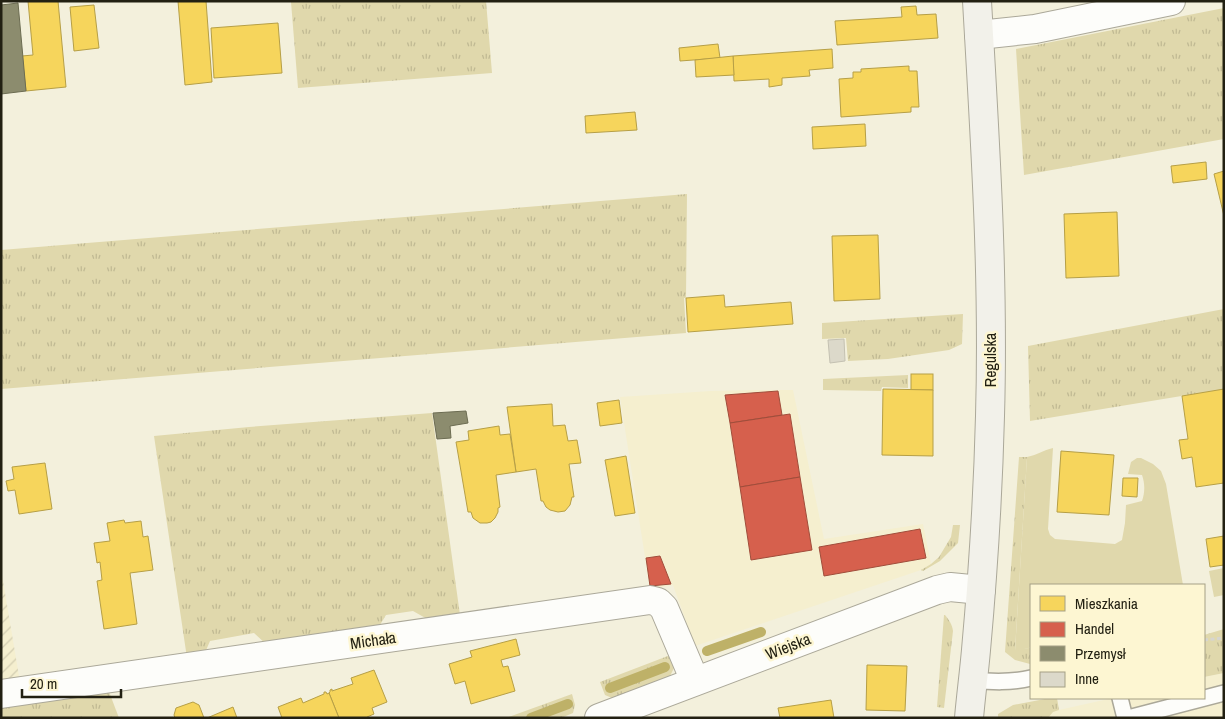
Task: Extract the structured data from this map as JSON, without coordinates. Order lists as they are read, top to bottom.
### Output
{
  "streets": {
    "street": ["Regulska", "Michała", "Wiejska"]
  },
  "crossings": [
    ["Regulska", "Wiejska"],
    ["Michała", "Wiejska"]
  ],
  "legend": [
    "Mieszkania",
    "Handel",
    "Przemysł",
    "Inne"
  ],
  "scale_bar": "20 m"
}
